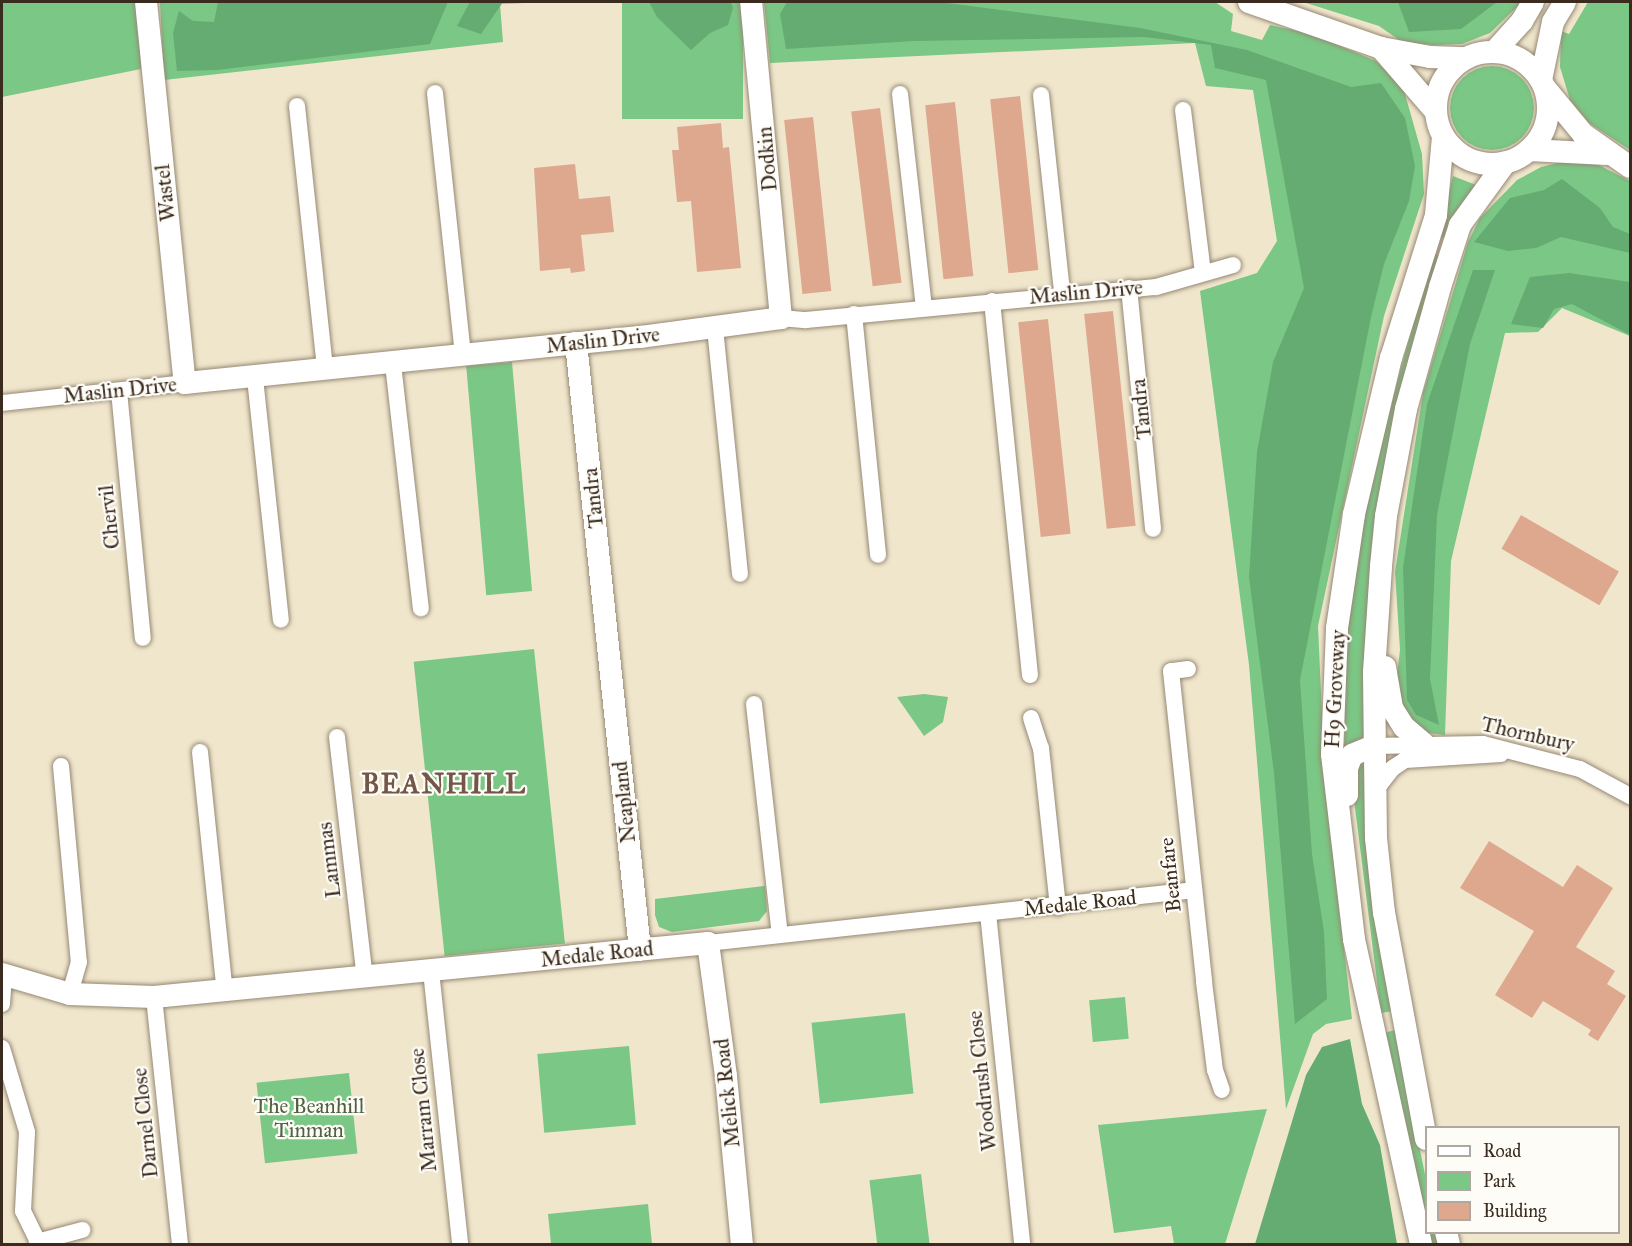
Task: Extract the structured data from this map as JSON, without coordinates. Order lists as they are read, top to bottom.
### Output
{
  "streets": {
    "street": [
      "Dodkin",
      "Wastel",
      "Maslin Drive",
      "Tandra",
      "Chervil",
      "H9 Groveway",
      "Thornbury",
      "Neapland",
      "Lammas",
      "Beanfare",
      "Medale Road",
      "Woodrush Close",
      "Melick Road",
      "Marram Close",
      "Darnel Close"
    ]
  },
  "crossings": [
    ["Dodkin", "Maslin Drive"],
    ["Wastel", "Maslin Drive"],
    ["Maslin Drive", "Tandra"],
    ["Maslin Drive", "Chervil"],
    ["Tandra", "Neapland"],
    ["H9 Groveway", "Thornbury"],
    ["Neapland", "Medale Road"],
    ["Lammas", "Medale Road"],
    ["Beanfare", "Medale Road"],
    ["Medale Road", "Woodrush Close"],
    ["Medale Road", "Melick Road"],
    ["Medale Road", "Marram Close"],
    ["Medale Road", "Darnel Close"]
  ],
  "districts": ["BEANHILL"],
  "parks": ["The Beanhill Tinman"],
  "legend": ["Road", "Park", "Building"]
}
